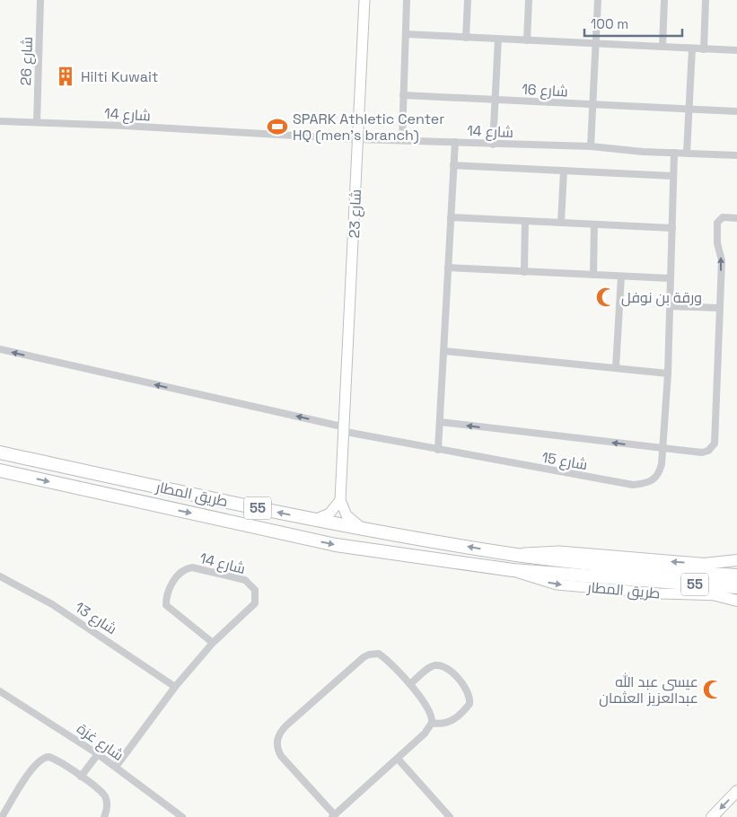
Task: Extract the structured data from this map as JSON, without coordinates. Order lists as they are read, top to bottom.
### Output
{
  "streets": {
    "highway": ["طريق المطار", "55"],
    "street": [
      "شارع 26",
      "شارع 16",
      "شارع 14",
      "شارع 23",
      "شارع 15",
      "شارع 13",
      "شارع غزة"
    ]
  },
  "crossings": [
    ["شارع 26", "شارع 14"],
    ["شارع 14", "شارع 23"],
    ["شارع 14", "شارع 15"],
    ["شارع 14", "شارع 13"],
    ["شارع 14", "شارع غزة"],
    ["شارع 23", "شارع 15"]
  ],
  "places": {
    "building": ["Hilti Kuwait"],
    "sports": ["SPARK Athletic Center HQ (men’s branch)"],
    "mosque": ["ورقة بن نوفل", "عيسى عبد الله عبدالعزيز العثمان"]
  },
  "scale_bar": "100 m"
}
